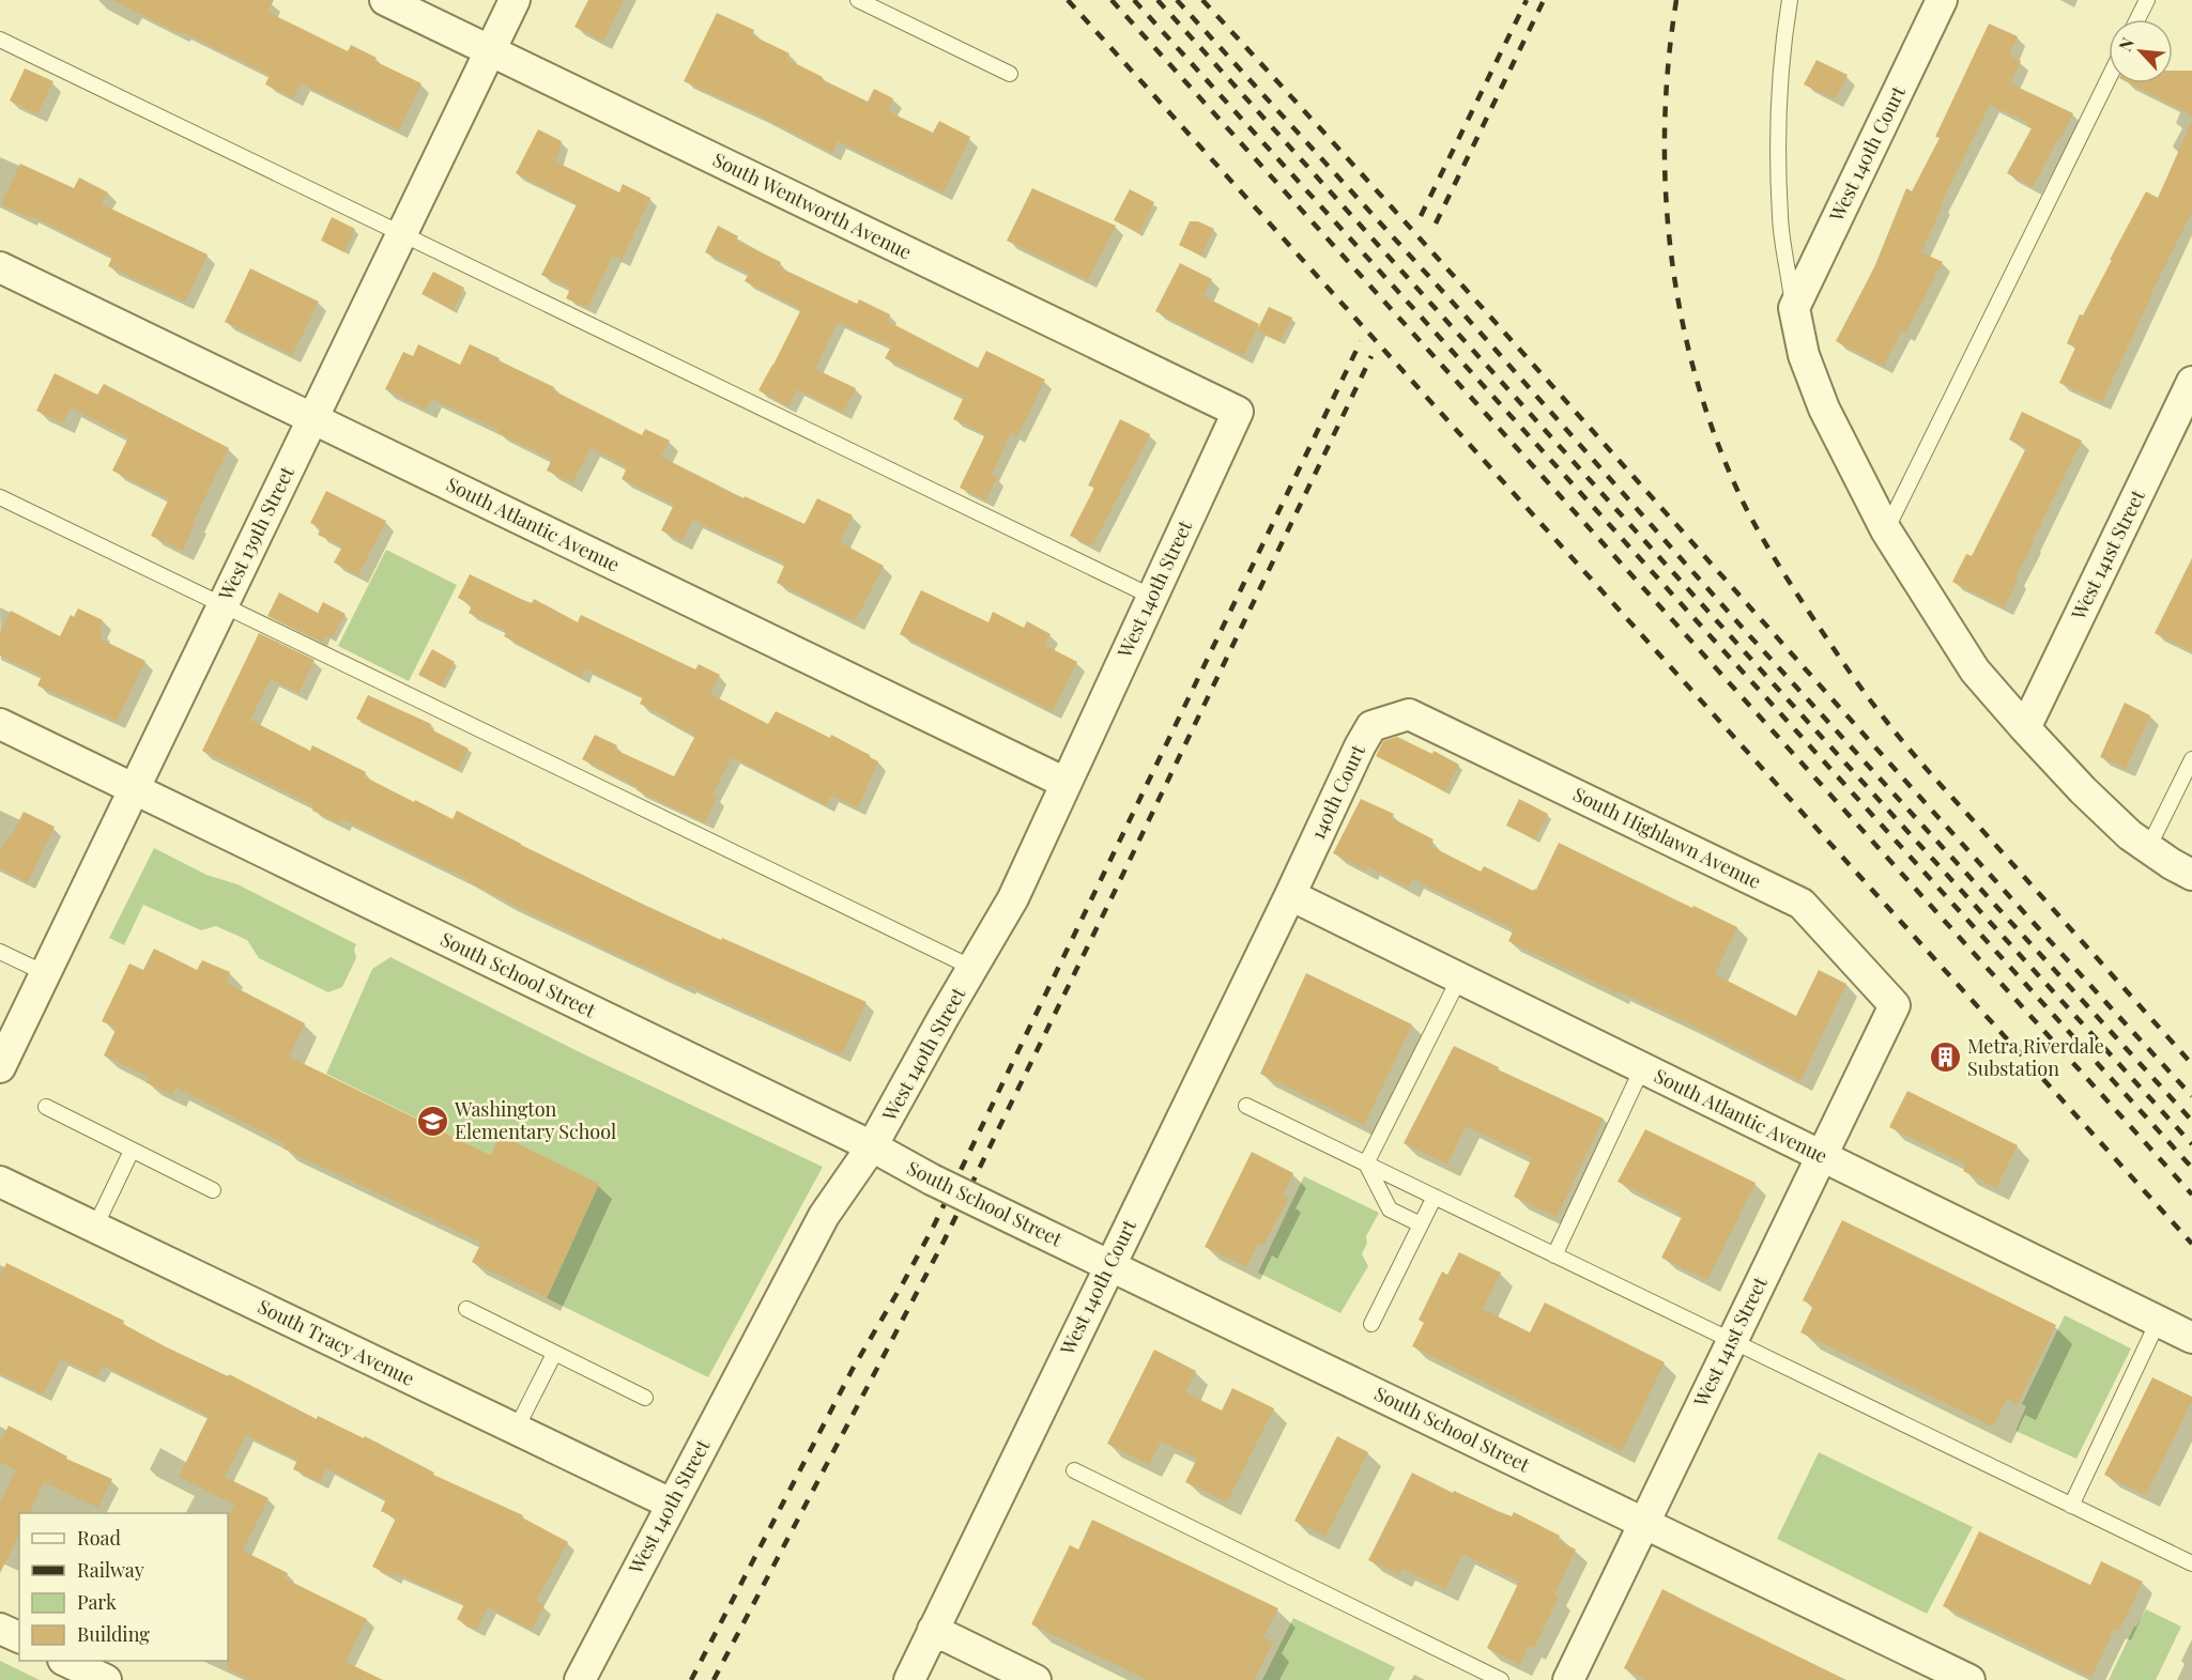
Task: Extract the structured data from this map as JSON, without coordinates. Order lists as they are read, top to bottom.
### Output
{
  "streets": {
    "street": [
      "West 140th Court",
      "South Wentworth Avenue",
      "South Atlantic Avenue",
      "West 139th Street",
      "West 141st Street",
      "West 140th Street",
      "140th Court",
      "South Highlawn Avenue",
      "South School Street",
      "South Tracy Avenue"
    ]
  },
  "crossings": [
    ["West 140th Court", "South Atlantic Avenue"],
    ["West 140th Court", "140th Court"],
    ["West 140th Court", "South School Street"],
    ["South Wentworth Avenue", "West 139th Street"],
    ["South Wentworth Avenue", "West 140th Street"],
    ["South Atlantic Avenue", "West 139th Street"],
    ["South Atlantic Avenue", "West 141st Street"],
    ["South Atlantic Avenue", "West 140th Street"],
    ["South Atlantic Avenue", "140th Court"],
    ["West 139th Street", "South School Street"],
    ["West 141st Street", "South Highlawn Avenue"],
    ["West 141st Street", "South School Street"],
    ["West 140th Street", "South School Street"],
    ["West 140th Street", "South Tracy Avenue"],
    ["140th Court", "South Highlawn Avenue"]
  ],
  "places": {
    "building": ["Metra Riverdale Substation"],
    "school or university": ["Washington Elementary School"]
  },
  "legend": [
    "Road",
    "Railway",
    "Park",
    "Building"
  ],
  "north": "top left"
}
